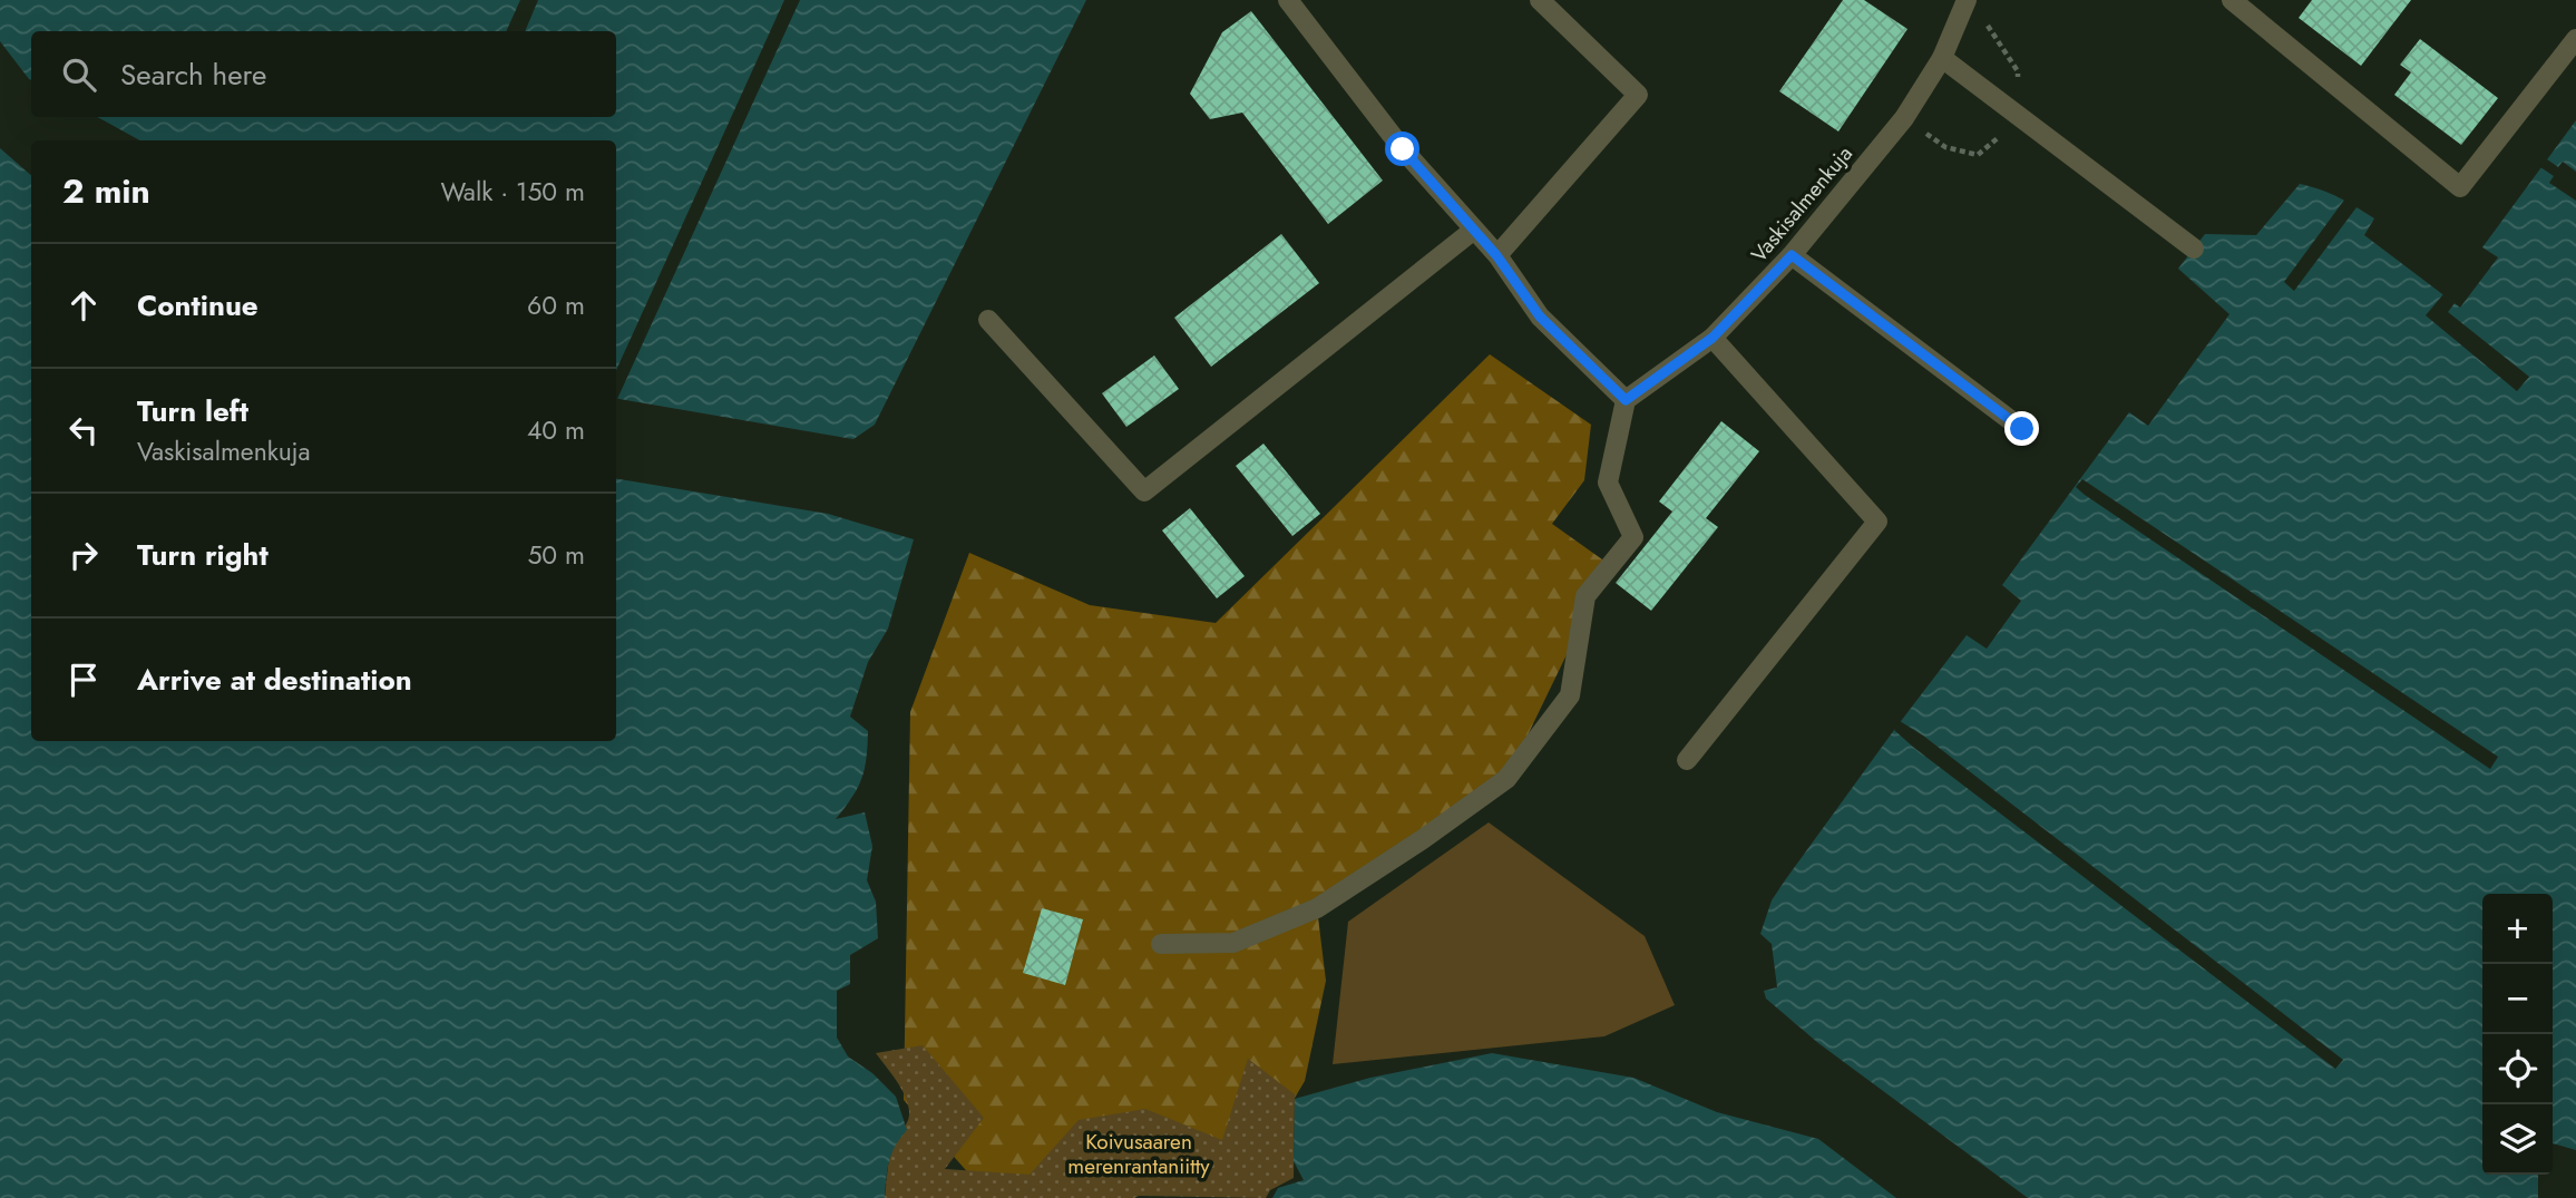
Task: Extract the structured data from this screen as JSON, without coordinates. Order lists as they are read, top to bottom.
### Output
{
  "streets": {
    "street": ["Vaskisalmenkuja"]
  },
  "parks": ["Koivusaaren merenrantaniitty"],
  "page": {
    "search": "Search here",
    "heading": ["2 min", "Walk · 150 m"],
    "list": [
      ["Continue", "60 m"],
      ["Turn left", "Vaskisalmenkuja", "40 m"],
      ["Turn right", "50 m"],
      "Arrive at destination"
    ],
    "map_buttons": ["+", "−"]
  }
}
